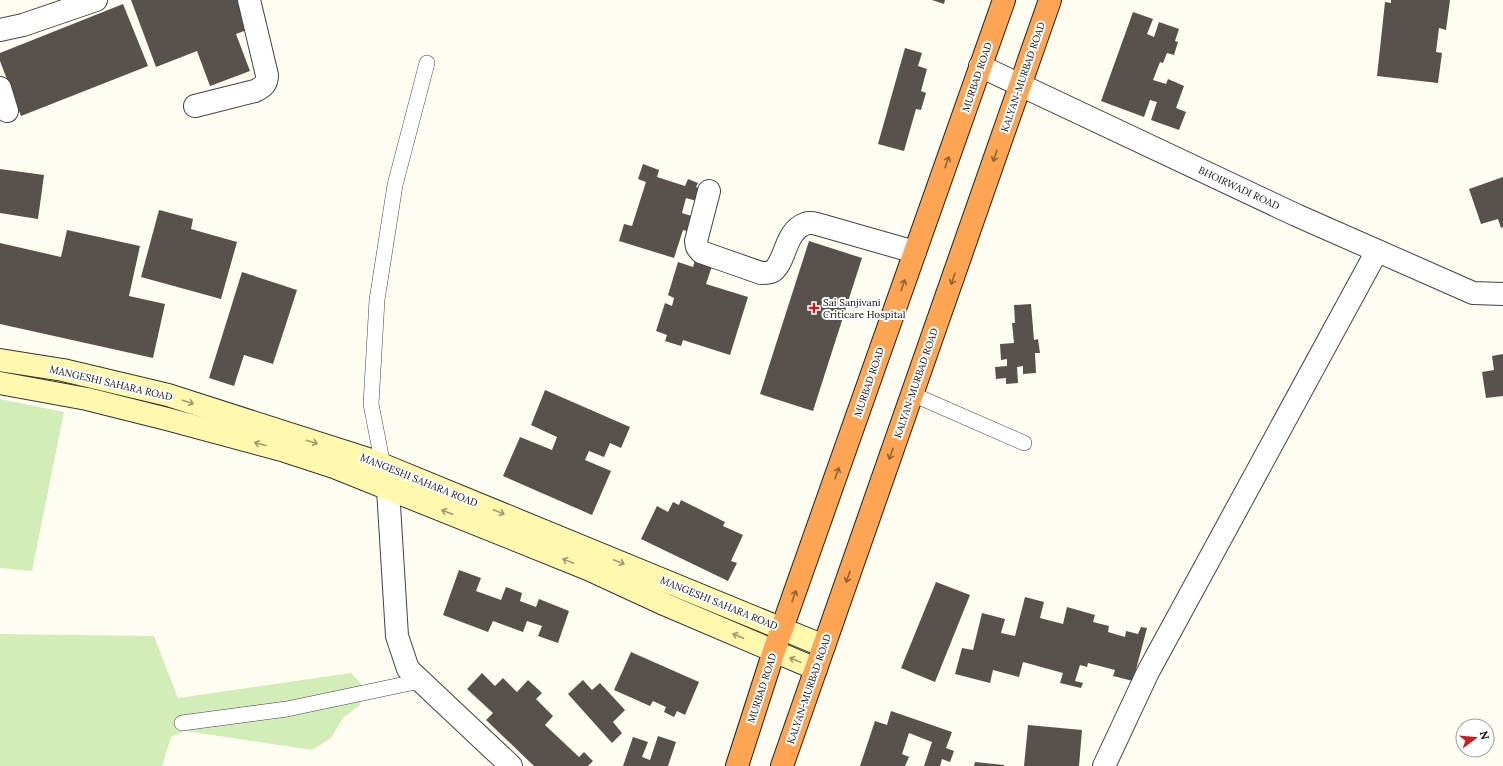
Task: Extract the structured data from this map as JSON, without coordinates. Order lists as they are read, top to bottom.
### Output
{
  "streets": {
    "highway": ["MURBAD ROAD", "KALYAN-MURBAD ROAD"],
    "street": ["BHOIRWADI ROAD", "MANGESHI SAHARA ROAD"]
  },
  "crossings": [
    ["MURBAD ROAD", "BHOIRWADI ROAD"],
    ["MURBAD ROAD", "MANGESHI SAHARA ROAD"],
    ["KALYAN-MURBAD ROAD", "BHOIRWADI ROAD"],
    ["KALYAN-MURBAD ROAD", "MANGESHI SAHARA ROAD"]
  ],
  "one_way": ["MURBAD ROAD", "KALYAN-MURBAD ROAD"],
  "places": {
    "health": ["Sai Sanjivani Criticare Hospital"]
  },
  "north": "right"
}
